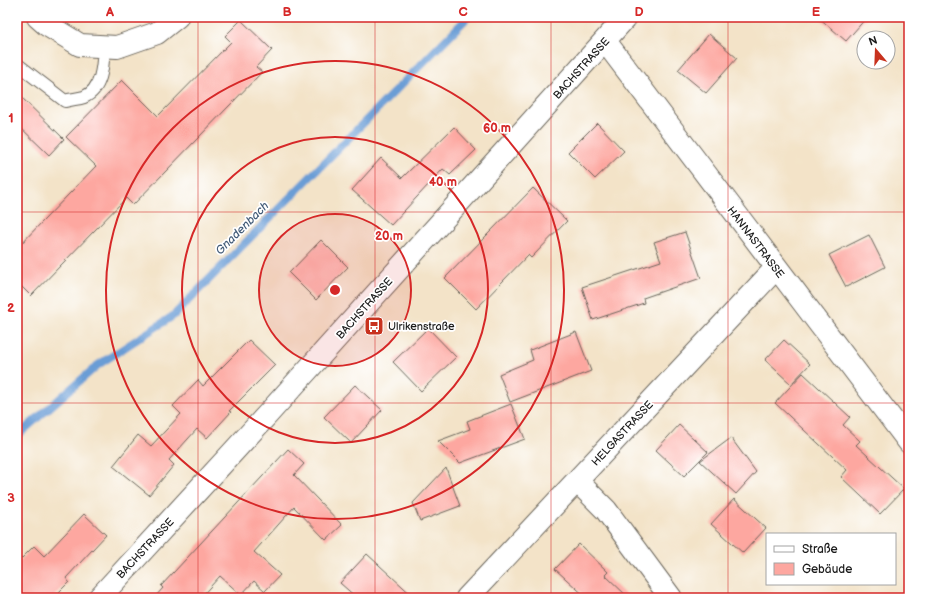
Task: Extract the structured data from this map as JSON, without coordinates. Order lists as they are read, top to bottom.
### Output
{
  "streets": {
    "street": ["BACHSTRASSE", "HANNASTRASSE", "HELGASTRASSE"]
  },
  "crossings": [
    ["BACHSTRASSE", "HANNASTRASSE"],
    ["HANNASTRASSE", "HELGASTRASSE"]
  ],
  "water": ["Gnadenbach"],
  "places": {
    "bus stop": ["Ulrikenstraße"]
  },
  "legend": ["Straße", "Gebäude"],
  "north": "top",
  "grid": {
    "columns": [
      "A",
      "B",
      "C",
      "D",
      "E"
    ],
    "rows": ["1", "2", "3"]
  },
  "rings": ["60 m", "40 m", "20 m"]
}
